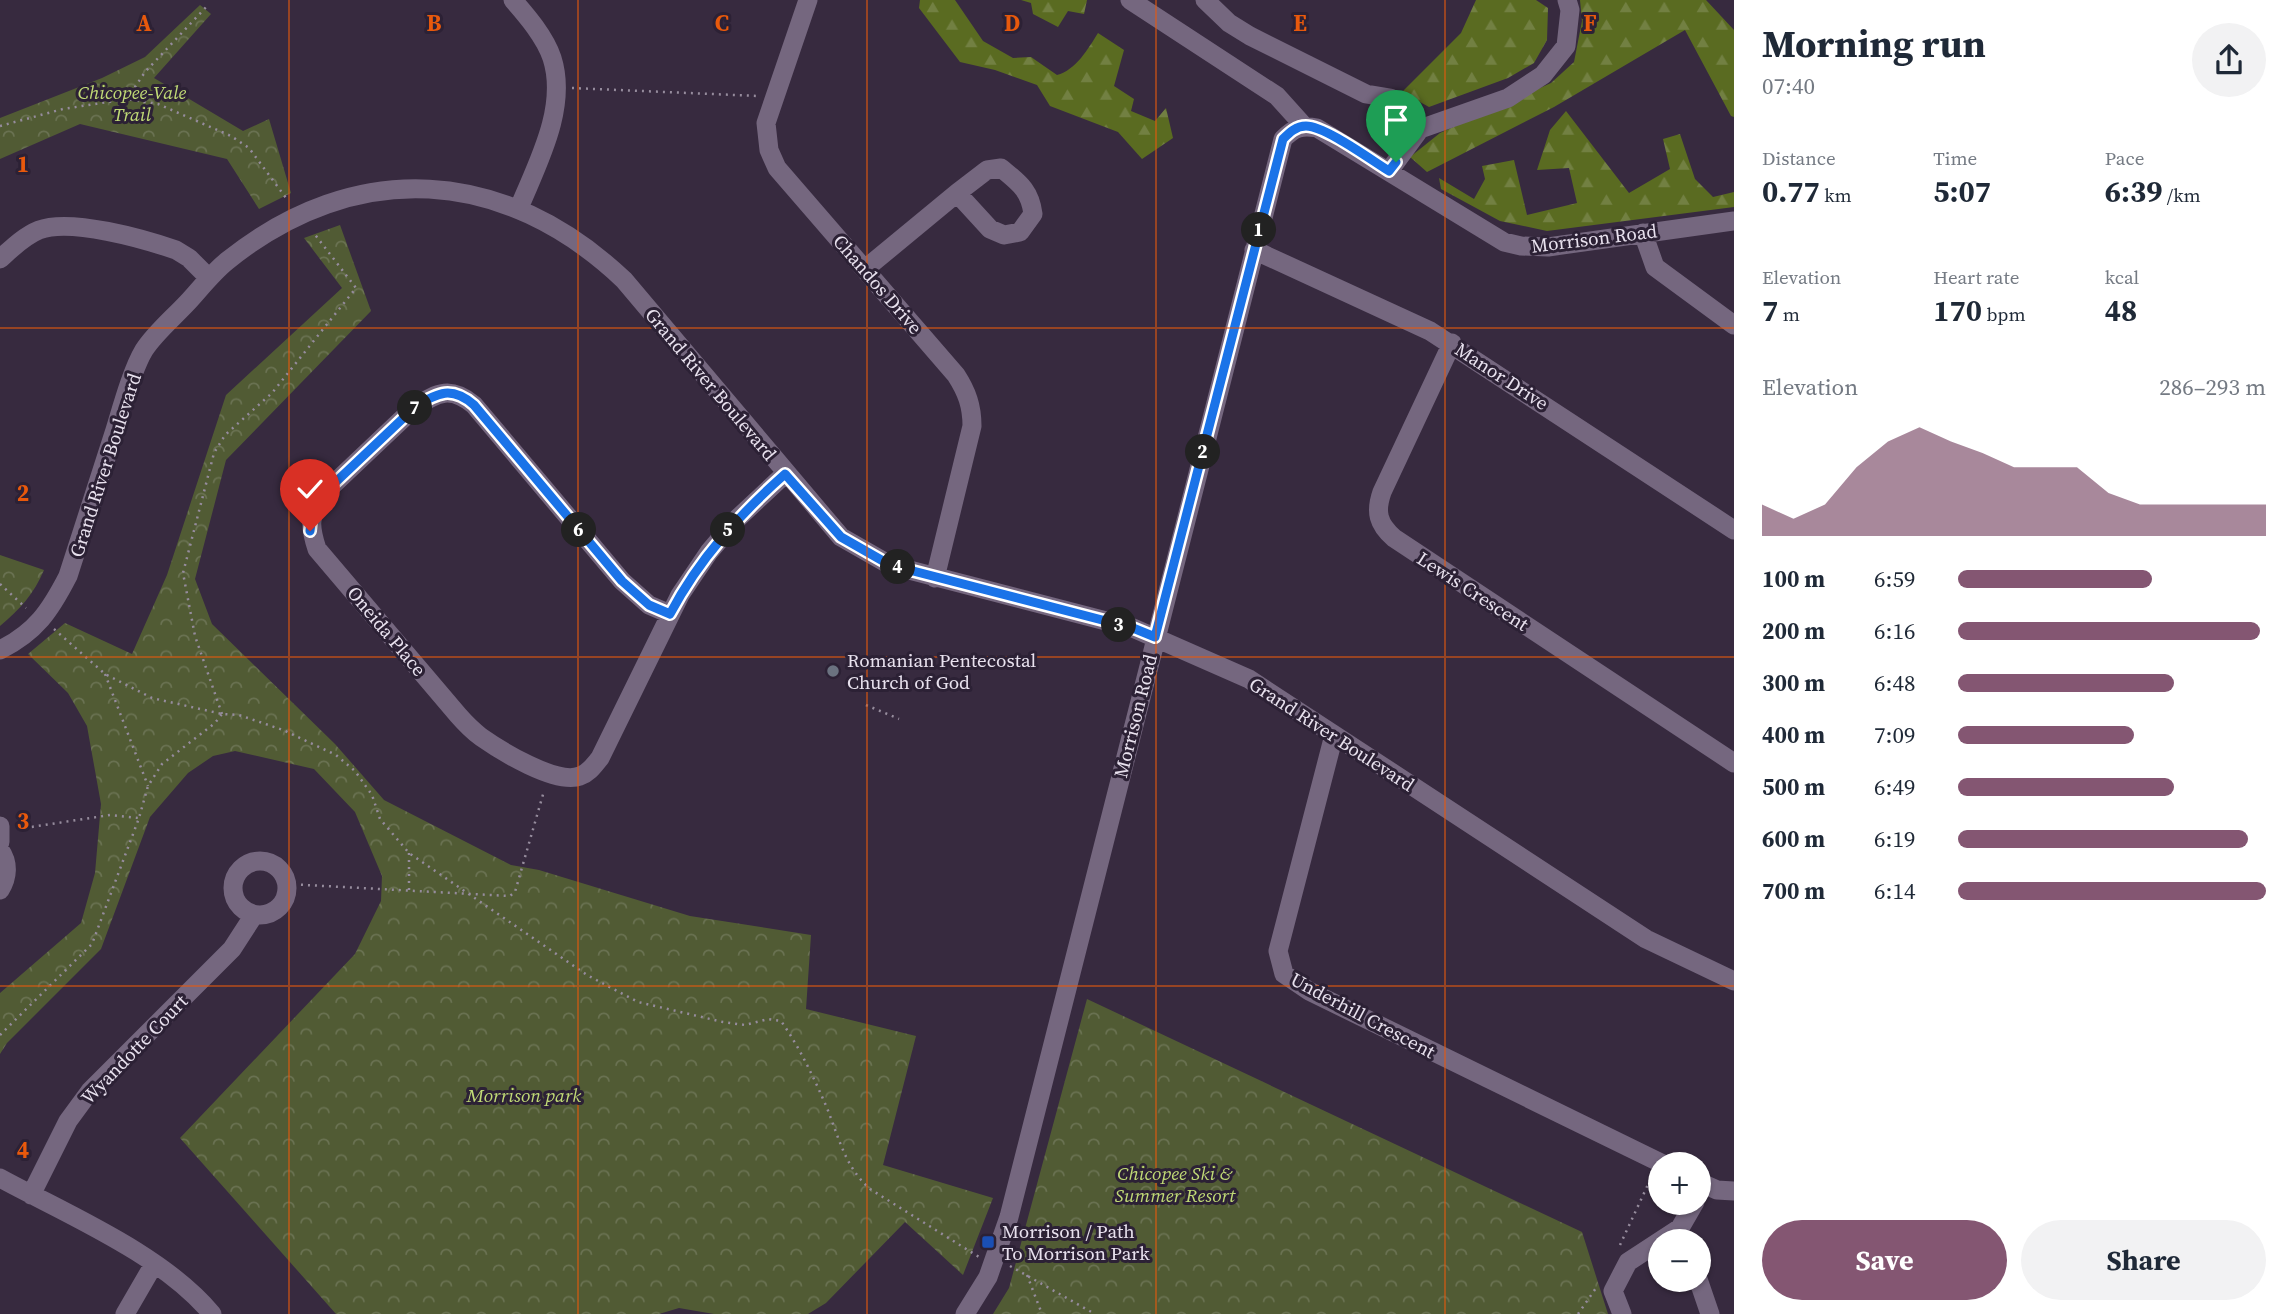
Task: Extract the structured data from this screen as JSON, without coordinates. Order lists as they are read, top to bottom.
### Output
{
  "streets": {
    "street": [
      "Morrison Road",
      "Chandos Drive",
      "Manor Drive",
      "Grand River Boulevard",
      "Lewis Crescent",
      "Oneida Place",
      "Underhill Crescent",
      "Wyandotte Court"
    ]
  },
  "crossings": [
    ["Morrison Road", "Manor Drive"],
    ["Morrison Road", "Grand River Boulevard"],
    ["Chandos Drive", "Grand River Boulevard"],
    ["Manor Drive", "Lewis Crescent"],
    ["Grand River Boulevard", "Oneida Place"],
    ["Grand River Boulevard", "Underhill Crescent"]
  ],
  "parks": ["Chicopee-Vale Trail", "Morrison park", "Chicopee Ski & Summer Resort"],
  "places": {
    "other": ["Romanian Pentecostal Church of God"],
    "transit": ["Morrison / Path To Morrison Park"]
  },
  "page": {
    "heading": ["Morning run", "07:40"],
    "stats": [
      ["Distance", "0.77 km"],
      ["Time", "5:07"],
      ["Pace", "6:39 /km"],
      ["Elevation", "7 m"],
      ["Heart rate", "170 bpm"],
      ["kcal", "48"]
    ],
    "pins": [
      "1",
      "7",
      "2",
      "5",
      "6",
      "4",
      "3"
    ],
    "chart": ["Elevation", "286–293 m"],
    "list": [
      {
        "name": "100 m",
        "note": "6:59"
      },
      {
        "name": "200 m",
        "note": "6:16"
      },
      {
        "name": "300 m",
        "note": "6:48"
      },
      {
        "name": "400 m",
        "note": "7:09"
      },
      {
        "name": "500 m",
        "note": "6:49"
      },
      {
        "name": "600 m",
        "note": "6:19"
      },
      {
        "name": "700 m",
        "note": "6:14"
      }
    ],
    "map_buttons": ["+", "−"],
    "buttons": ["Save", "Share"]
  },
  "grid": {
    "columns": [
      "A",
      "B",
      "C",
      "D",
      "E",
      "F"
    ],
    "rows": [
      "1",
      "2",
      "3",
      "4"
    ]
  }
}
